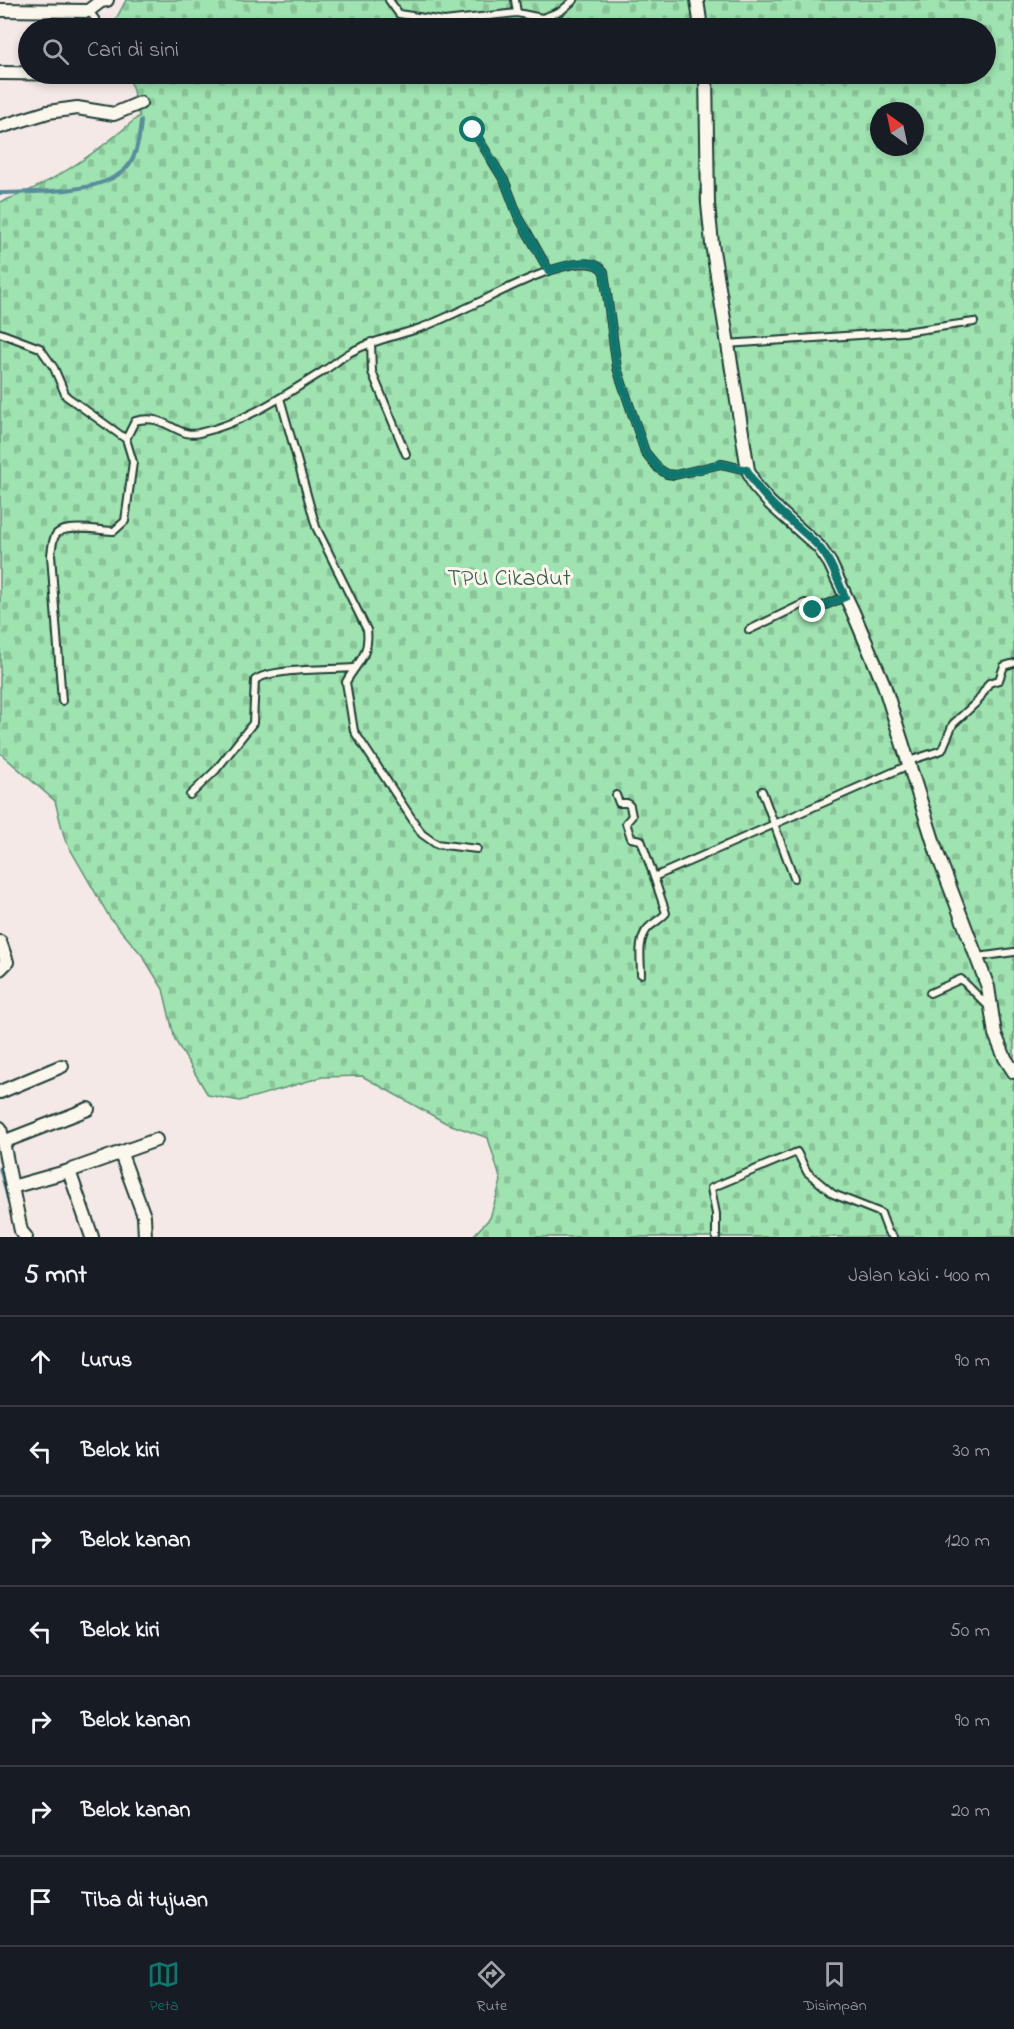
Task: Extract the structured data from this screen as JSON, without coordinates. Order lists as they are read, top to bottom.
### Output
{
  "parks": ["TPU Cikadut"],
  "north": "top left",
  "page": {
    "search": "Cari di sini",
    "heading": ["5 mnt", "Jalan kaki · 400 m"],
    "list": [
      ["Lurus", "90 m"],
      ["Belok kiri", "30 m"],
      ["Belok kanan", "120 m"],
      ["Belok kiri", "50 m"],
      ["Belok kanan", "90 m"],
      ["Belok kanan", "20 m"],
      "Tiba di tujuan"
    ],
    "nav": ["Peta", "Rute", "Disimpan"]
  }
}
